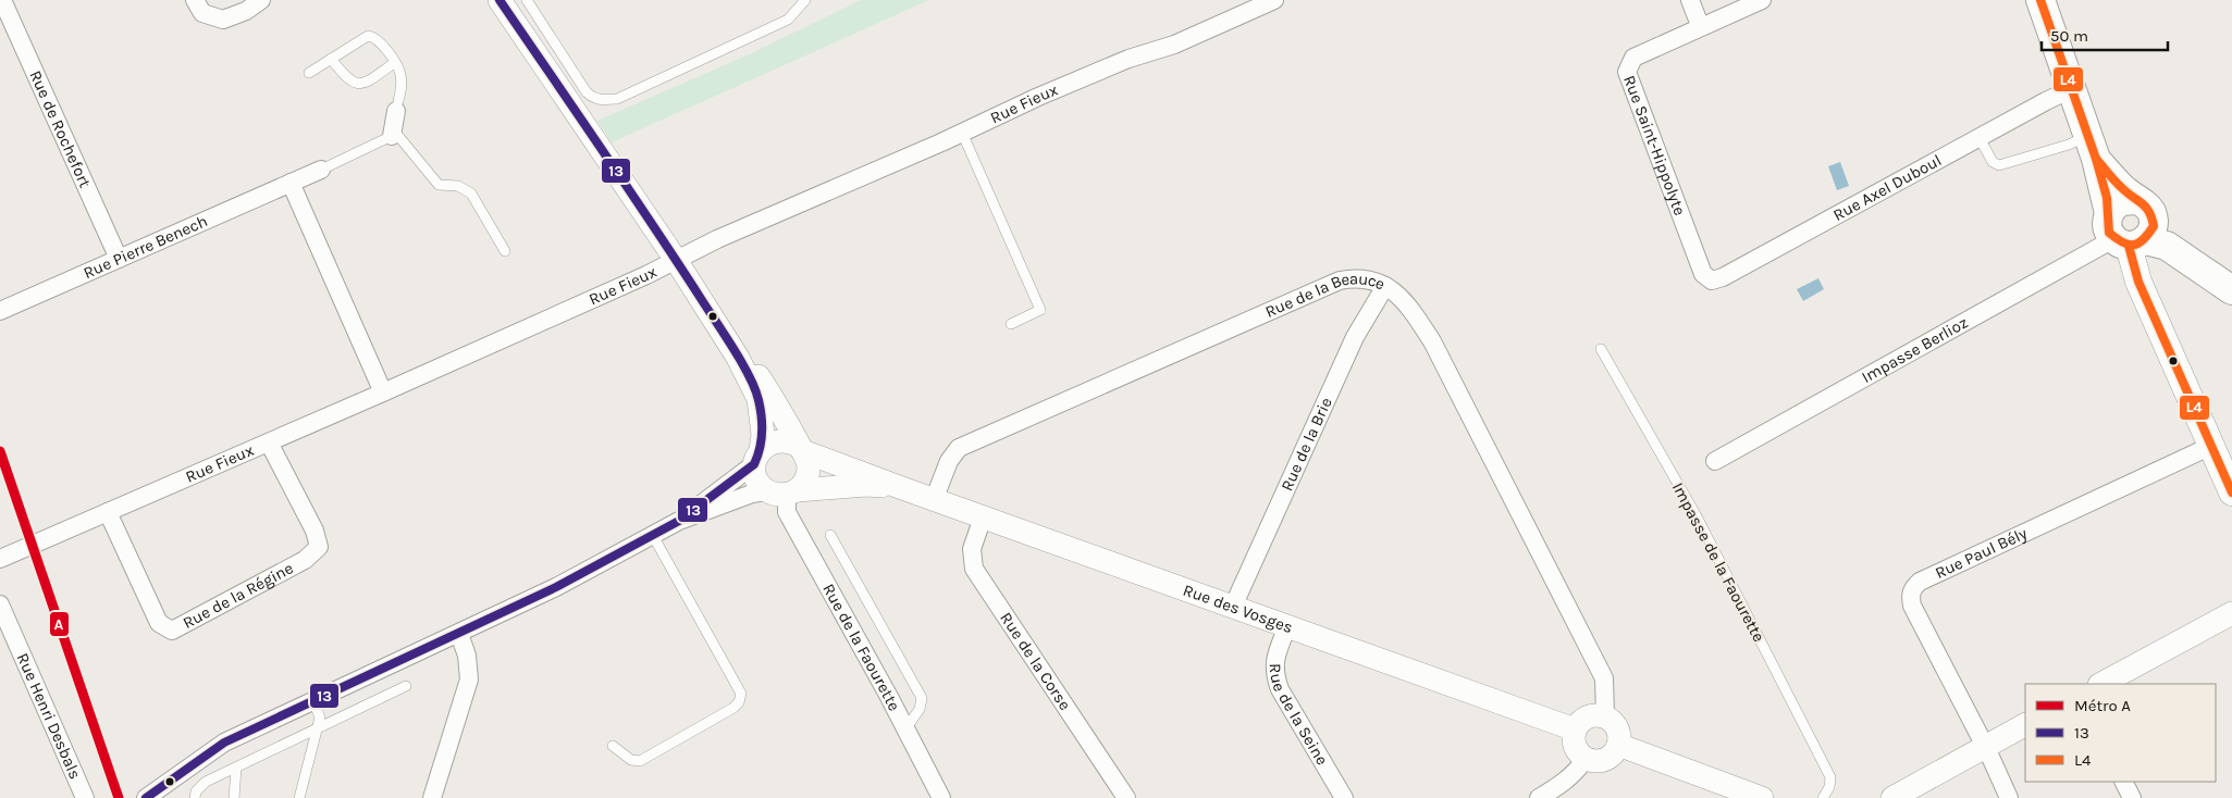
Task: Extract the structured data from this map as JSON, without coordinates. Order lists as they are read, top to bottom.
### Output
{
  "streets": {
    "street": [
      "Rue Fieux",
      "Rue de Rochefort",
      "Rue Saint-Hippolyte",
      "Rue Axel Duboul",
      "Rue Pierre Benech",
      "Rue de la Beauce",
      "Impasse Berlioz",
      "Rue de la Brie",
      "Rue Paul Bély",
      "Rue de la Régine",
      "Rue des Vosges",
      "Rue de la Faourette",
      "Rue de la Corse",
      "Rue de la Seine",
      "Rue Henri Desbals"
    ],
    "lane": ["Impasse de la Faourette"]
  },
  "crossings": [
    ["Rue Fieux", "Rue de la Régine"],
    ["Rue de Rochefort", "Rue Pierre Benech"],
    ["Rue Saint-Hippolyte", "Rue Axel Duboul"],
    ["Rue de la Beauce", "Rue de la Brie"],
    ["Rue de la Beauce", "Rue des Vosges"],
    ["Rue de la Brie", "Rue des Vosges"],
    ["Rue des Vosges", "Rue de la Faourette"],
    ["Rue des Vosges", "Rue de la Corse"],
    ["Rue des Vosges", "Rue de la Seine"]
  ],
  "lines": ["transit line 13", "transit line L4", "metro line A"],
  "legend": ["Métro A", "13", "L4"],
  "scale_bar": "50 m"
}
